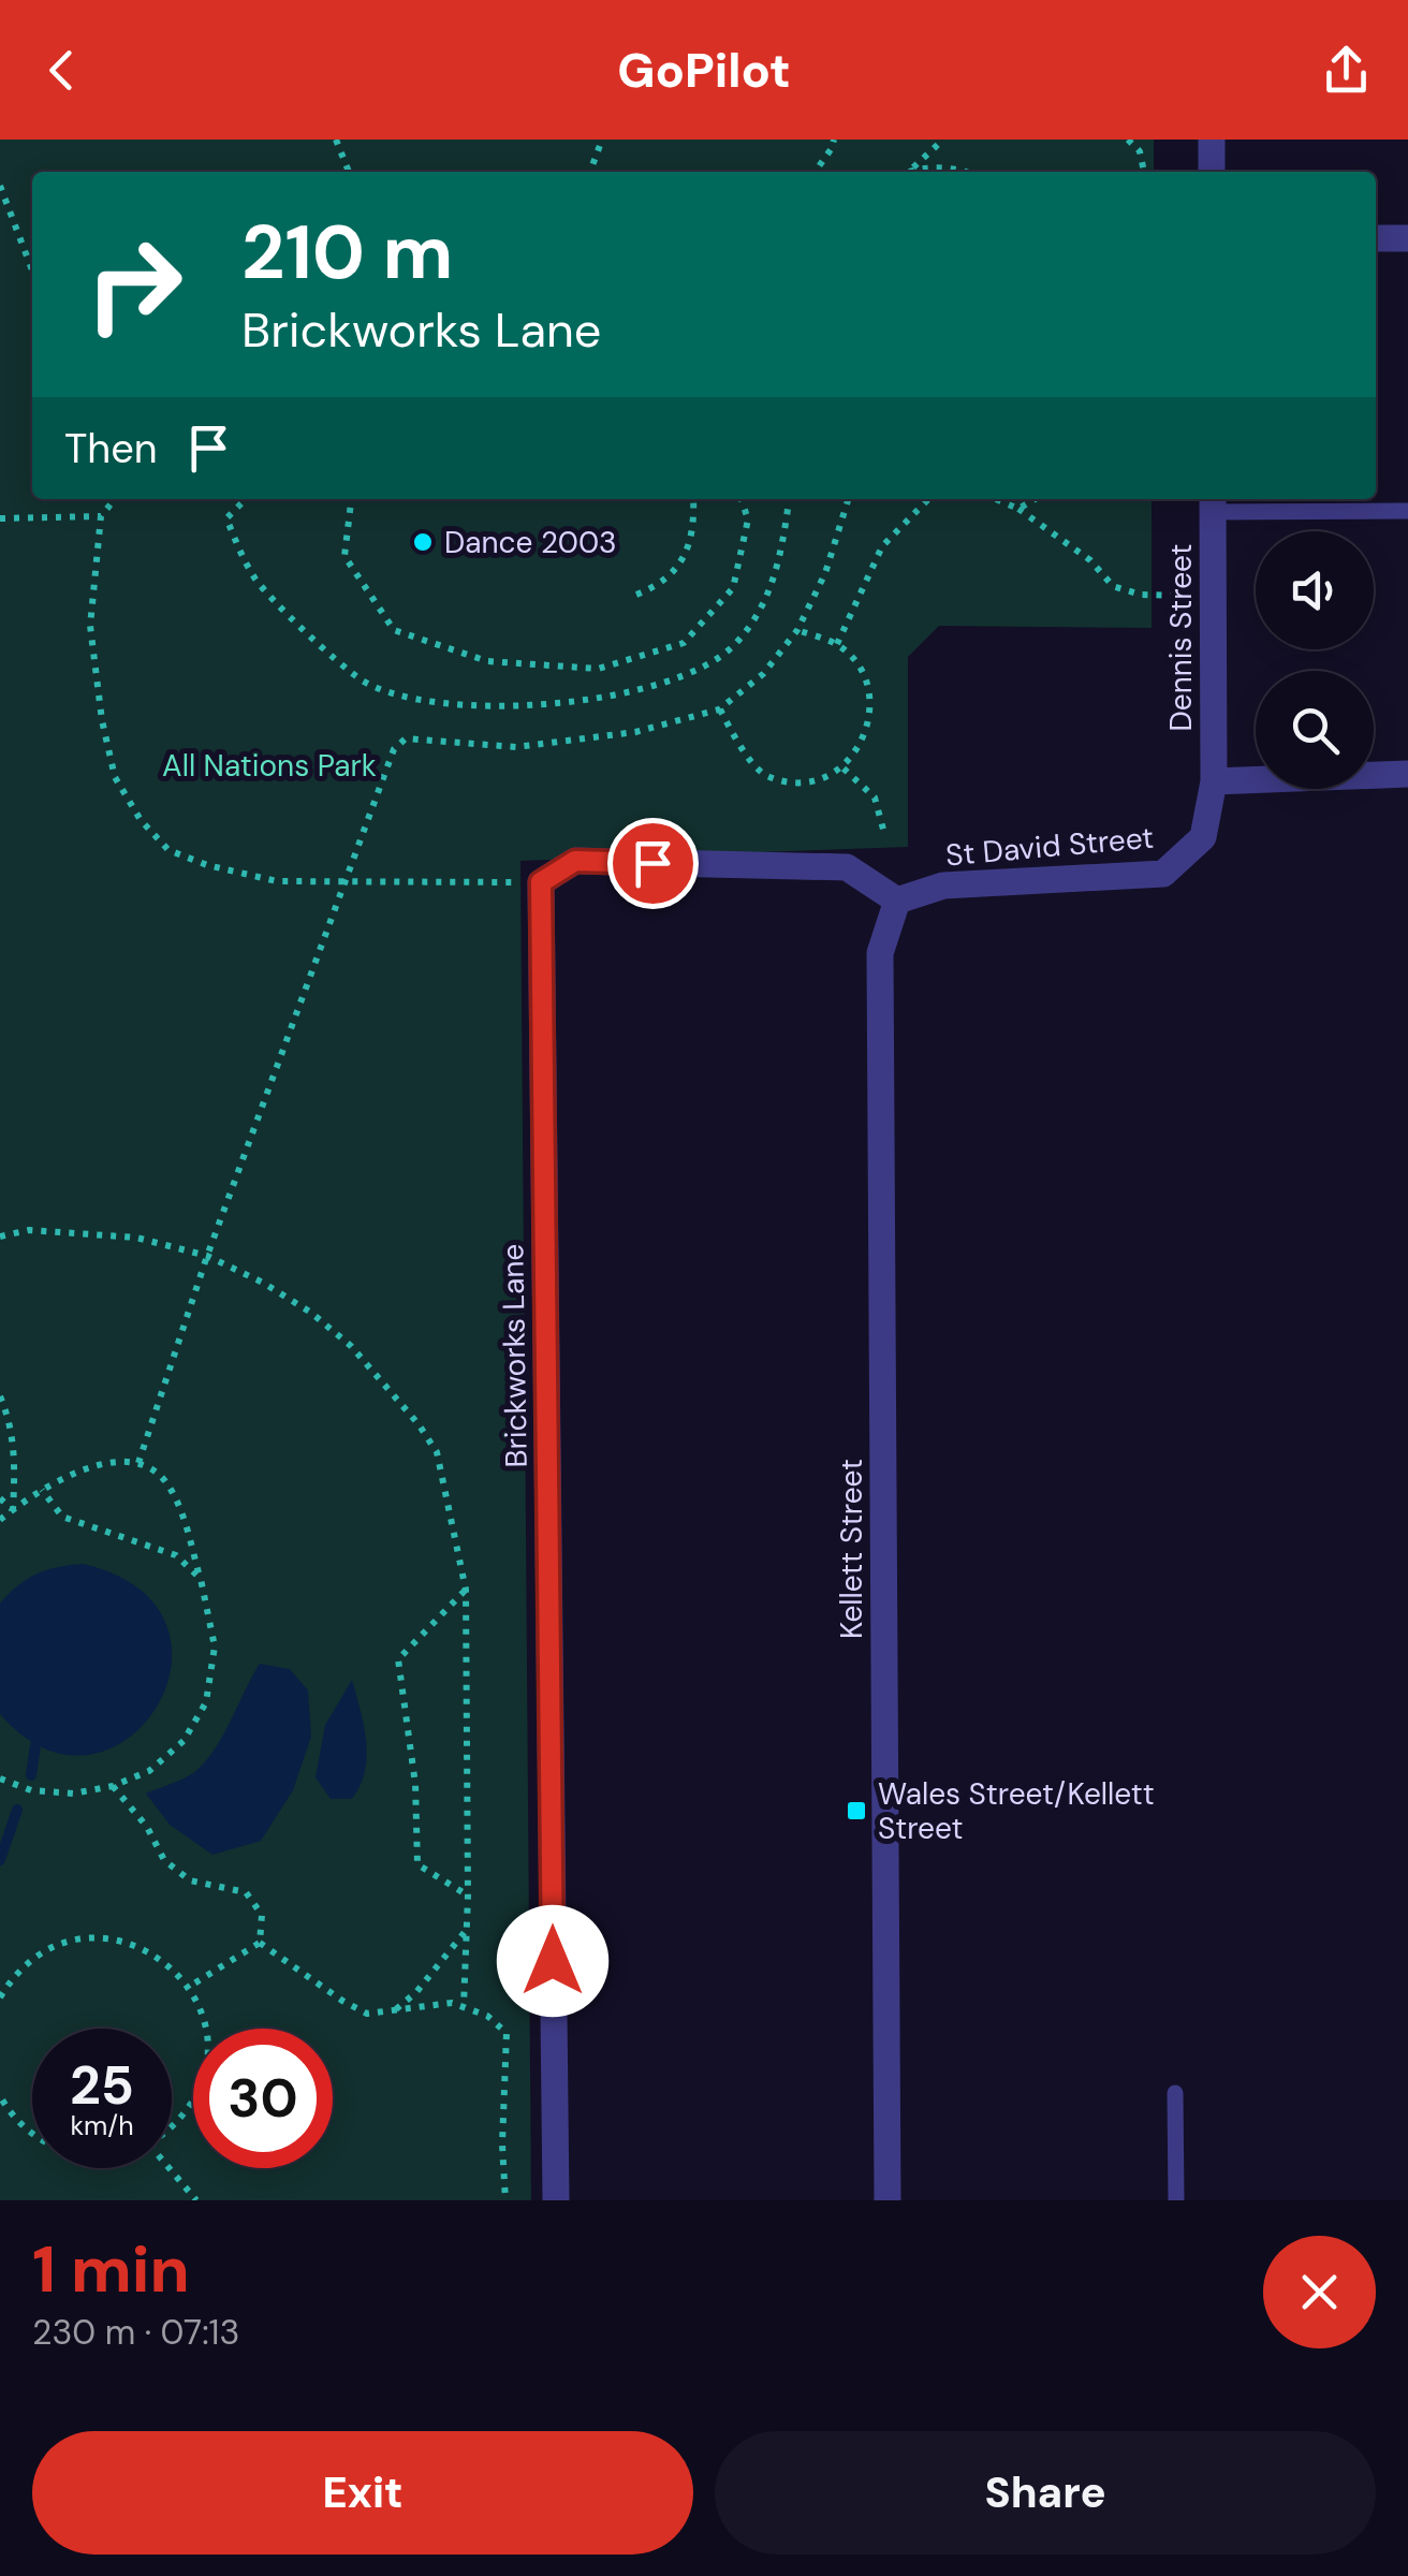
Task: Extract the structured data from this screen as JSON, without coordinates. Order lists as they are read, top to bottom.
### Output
{
  "streets": {
    "street": [
      "Dennis Street",
      "St David Street",
      "Brickworks Lane",
      "Kellett Street"
    ]
  },
  "crossings": [
    ["Dennis Street", "St David Street"],
    ["St David Street", "Kellett Street"]
  ],
  "parks": ["All Nations Park"],
  "places": {
    "other": ["Dance 2003"],
    "transit": ["Wales Street/Kellett Street"]
  },
  "page": {
    "header": "GoPilot",
    "turn": ["210 m", "Brickworks Lane"],
    "then": "Then",
    "speed": "25 km/h",
    "limit": "30",
    "heading": ["1 min", "230 m · 07:13"],
    "buttons": ["Exit", "Share"]
  }
}
